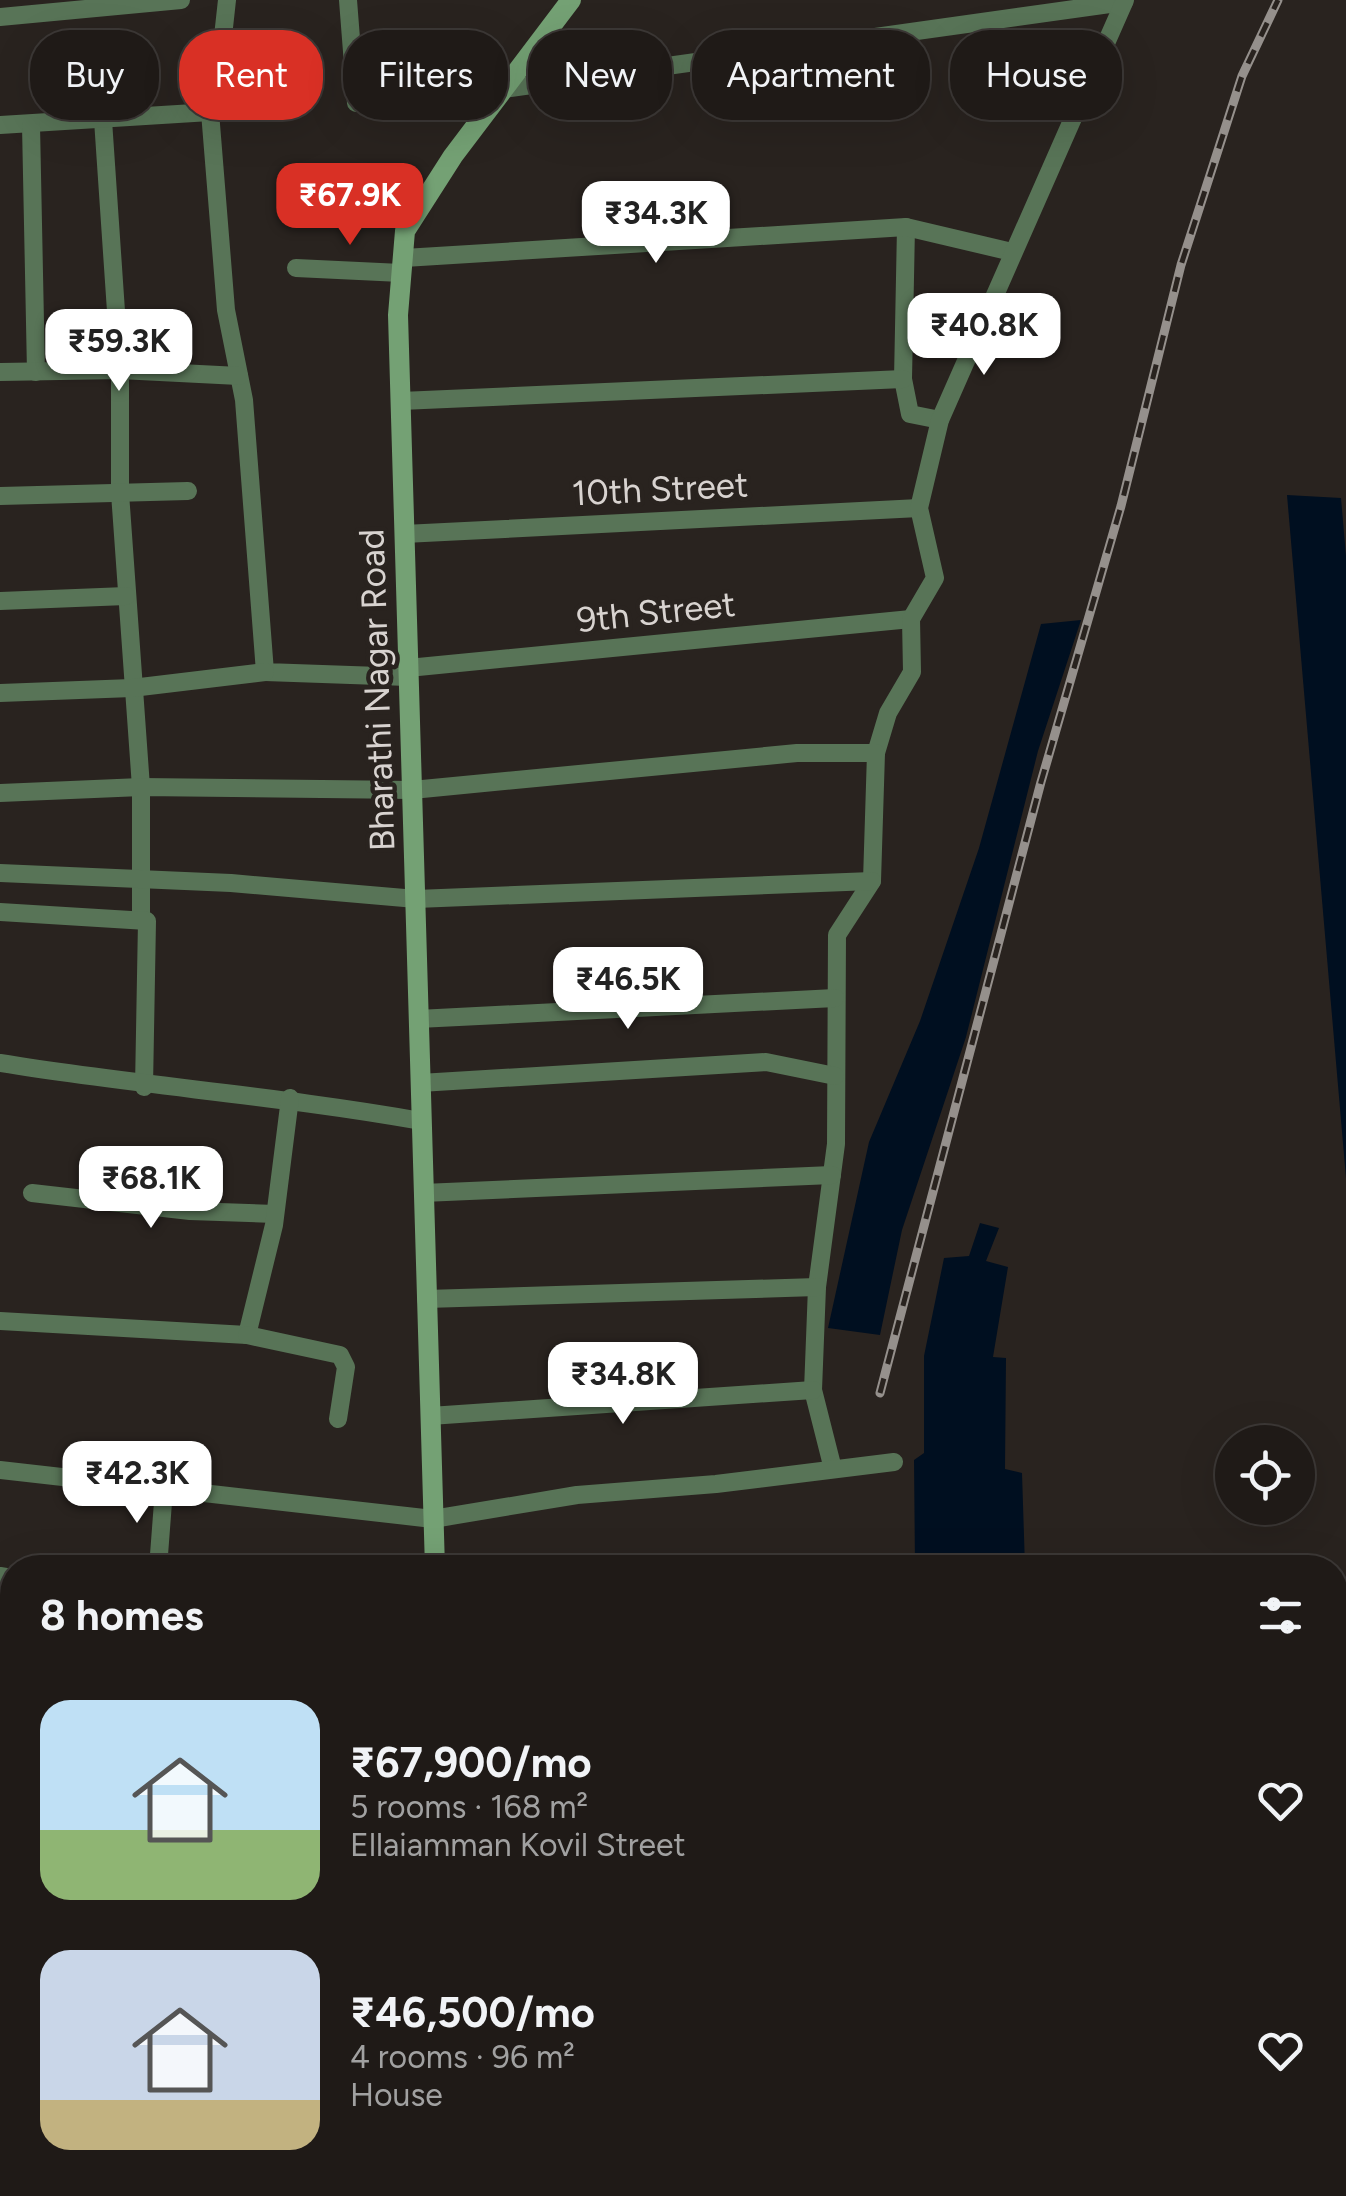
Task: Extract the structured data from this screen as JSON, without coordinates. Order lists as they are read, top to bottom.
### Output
{
  "streets": {
    "main road": ["Bharathi Nagar Road"],
    "street": ["10th Street", "9th Street"]
  },
  "crossings": [
    ["10th Street", "Bharathi Nagar Road"],
    ["9th Street", "Bharathi Nagar Road"]
  ],
  "page": {
    "chip": [
      "Buy",
      "Rent",
      "Filters",
      "New",
      "Apartment",
      "House"
    ],
    "price": [
      "₹67.9K",
      "₹34.3K",
      "₹40.8K",
      "₹59.3K",
      "₹46.5K",
      "₹68.1K",
      "₹34.8K",
      "₹42.3K"
    ],
    "heading": "8 homes",
    "list": [
      {
        "name": "₹67,900/mo",
        "note": "5 rooms · 168 m² · Ellaiamman Kovil Street"
      },
      {
        "name": "₹46,500/mo",
        "note": "4 rooms · 96 m² · House"
      }
    ]
  }
}
